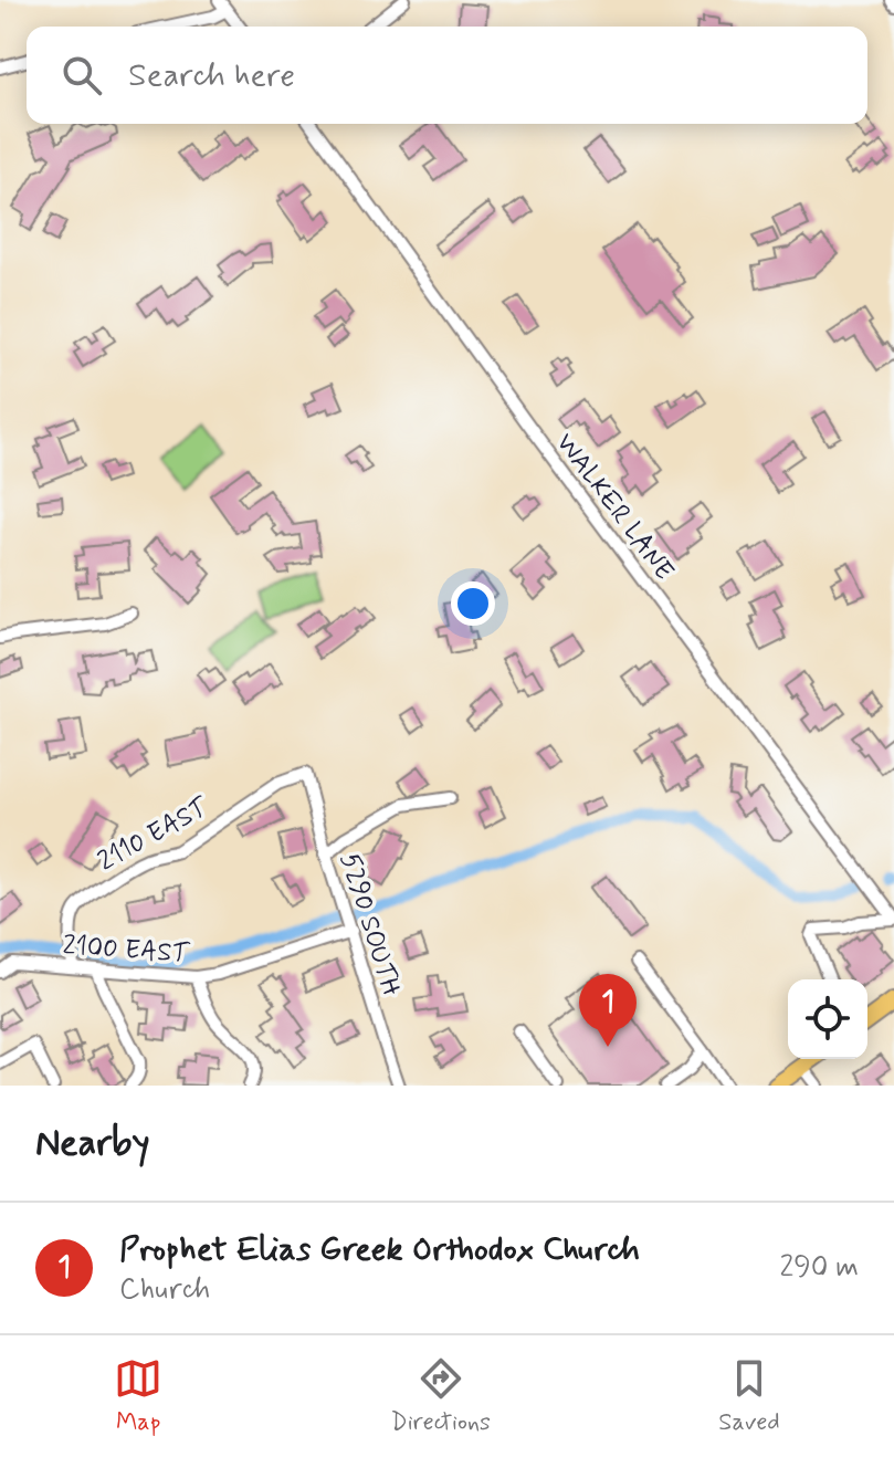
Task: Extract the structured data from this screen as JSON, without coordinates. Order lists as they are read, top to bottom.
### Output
{
  "streets": {
    "street": [
      "WALKER LANE",
      "2110 EAST",
      "5290 SOUTH",
      "2100 EAST"
    ]
  },
  "crossings": [
    ["2110 EAST", "5290 SOUTH"],
    ["2110 EAST", "2100 EAST"],
    ["5290 SOUTH", "2100 EAST"]
  ],
  "page": {
    "search": "Search here",
    "pins": "1",
    "heading": "Nearby",
    "list": [
      {
        "mark": "1",
        "name": "Prophet Elias Greek Orthodox Church",
        "note": "Church",
        "value": "290 m"
      }
    ],
    "nav": ["Map", "Directions", "Saved"]
  }
}
